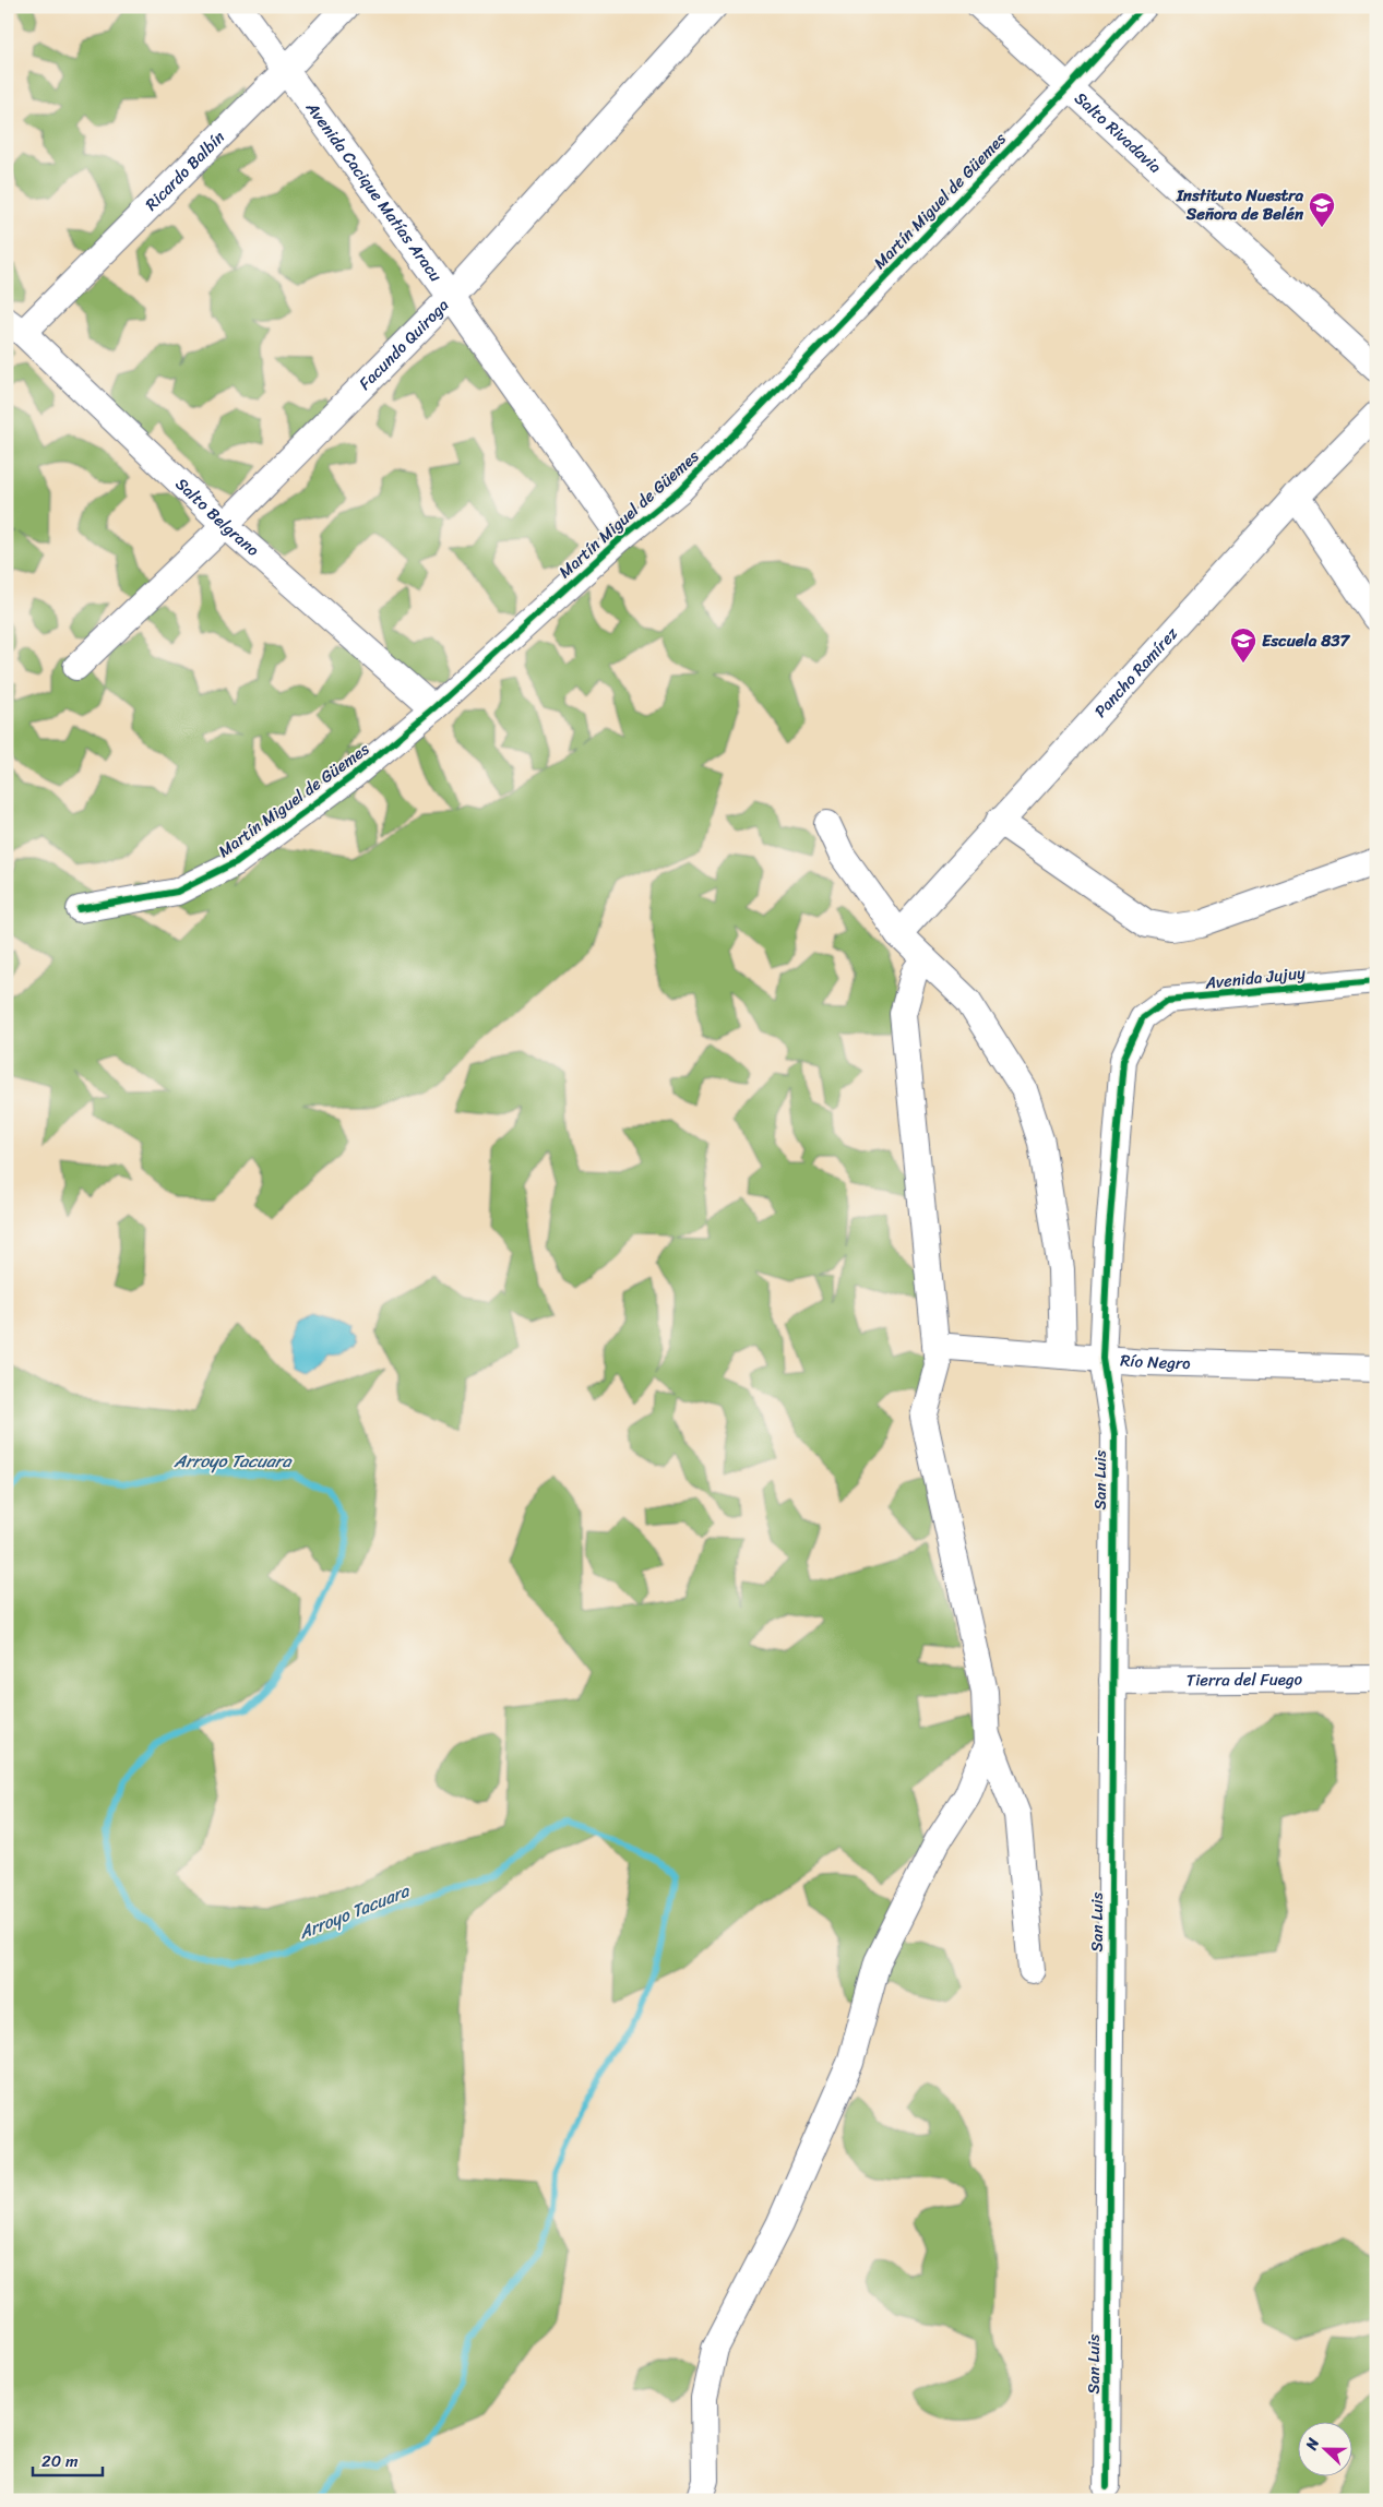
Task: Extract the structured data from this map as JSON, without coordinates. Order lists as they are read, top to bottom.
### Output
{
  "streets": {
    "street": [
      "Salto Rivadavia",
      "Ricardo Balbín",
      "Avenida Cacique Matías Aracu",
      "Martín Miguel de Güemes",
      "Facundo Quiroga",
      "Salto Belgrano",
      "Pancho Ramírez",
      "Avenida Jujuy",
      "Río Negro",
      "San Luis",
      "Tierra del Fuego"
    ]
  },
  "crossings": [
    ["Salto Rivadavia", "Martín Miguel de Güemes"],
    ["Ricardo Balbín", "Avenida Cacique Matías Aracu"],
    ["Ricardo Balbín", "Salto Belgrano"],
    ["Avenida Cacique Matías Aracu", "Martín Miguel de Güemes"],
    ["Avenida Cacique Matías Aracu", "Facundo Quiroga"],
    ["Martín Miguel de Güemes", "Salto Belgrano"],
    ["Facundo Quiroga", "Salto Belgrano"],
    ["Avenida Jujuy", "San Luis"],
    ["Río Negro", "San Luis"],
    ["San Luis", "Tierra del Fuego"]
  ],
  "water": ["Arroyo Tacuara"],
  "places": {
    "school or university": ["Instituto Nuestra Señora de Belén", "Escuela 837"]
  },
  "scale_bar": "20 m",
  "north": "left"
}
